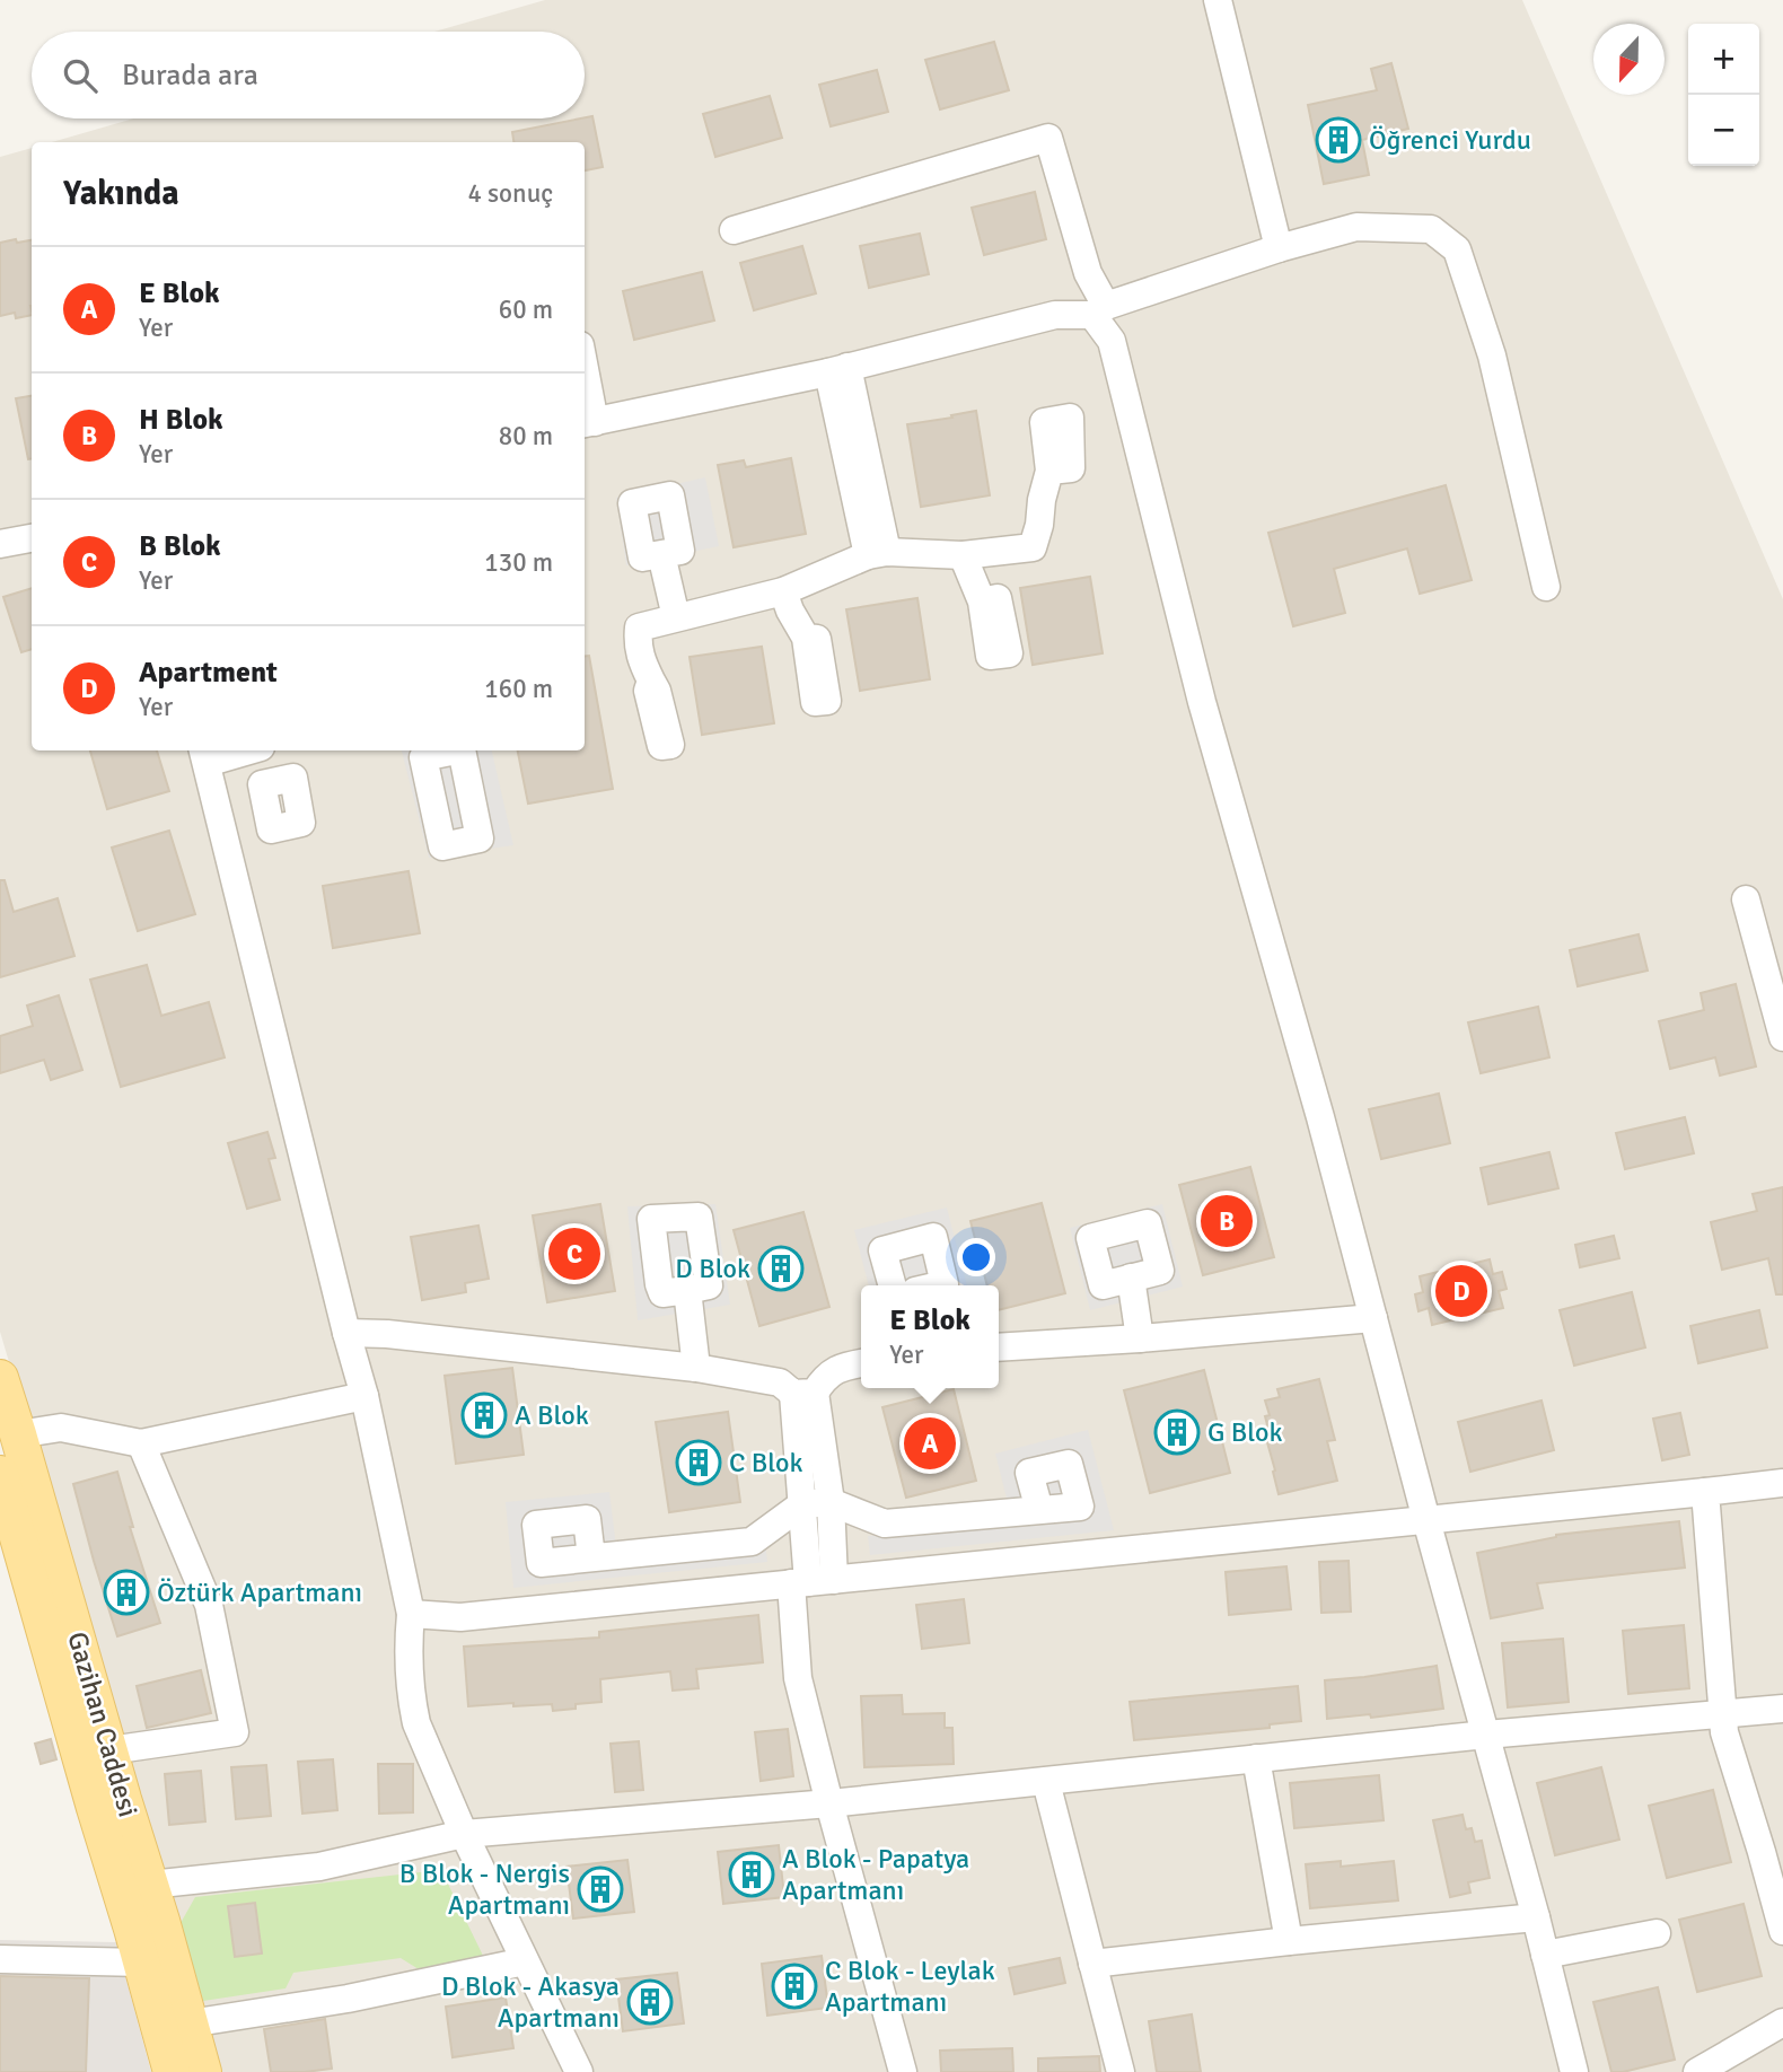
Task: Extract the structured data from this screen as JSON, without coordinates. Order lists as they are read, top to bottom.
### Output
{
  "streets": {
    "main road": ["Gazihan Caddesi"]
  },
  "places": {
    "building": [
      "Öğrenci Yurdu",
      "D Blok",
      "A Blok",
      "G Blok",
      "C Blok",
      "Öztürk Apartmanı",
      "A Blok - Papatya Apartmanı",
      "B Blok - Nergis Apartmanı",
      "C Blok - Leylak Apartmanı",
      "D Blok - Akasya Apartmanı"
    ]
  },
  "north": "bottom",
  "page": {
    "map_buttons": ["+", "−"],
    "search": "Burada ara",
    "heading": ["Yakında", "4 sonuç"],
    "list": [
      {
        "mark": "A",
        "name": "E Blok",
        "note": "Yer",
        "value": "60 m"
      },
      {
        "mark": "B",
        "name": "H Blok",
        "note": "Yer",
        "value": "80 m"
      },
      {
        "mark": "C",
        "name": "B Blok",
        "note": "Yer",
        "value": "130 m"
      },
      {
        "mark": "D",
        "name": "Apartment",
        "note": "Yer",
        "value": "160 m"
      }
    ],
    "pins": [
      "B",
      "C",
      "D",
      "A"
    ],
    "popup": ["E Blok", "Yer"]
  }
}
